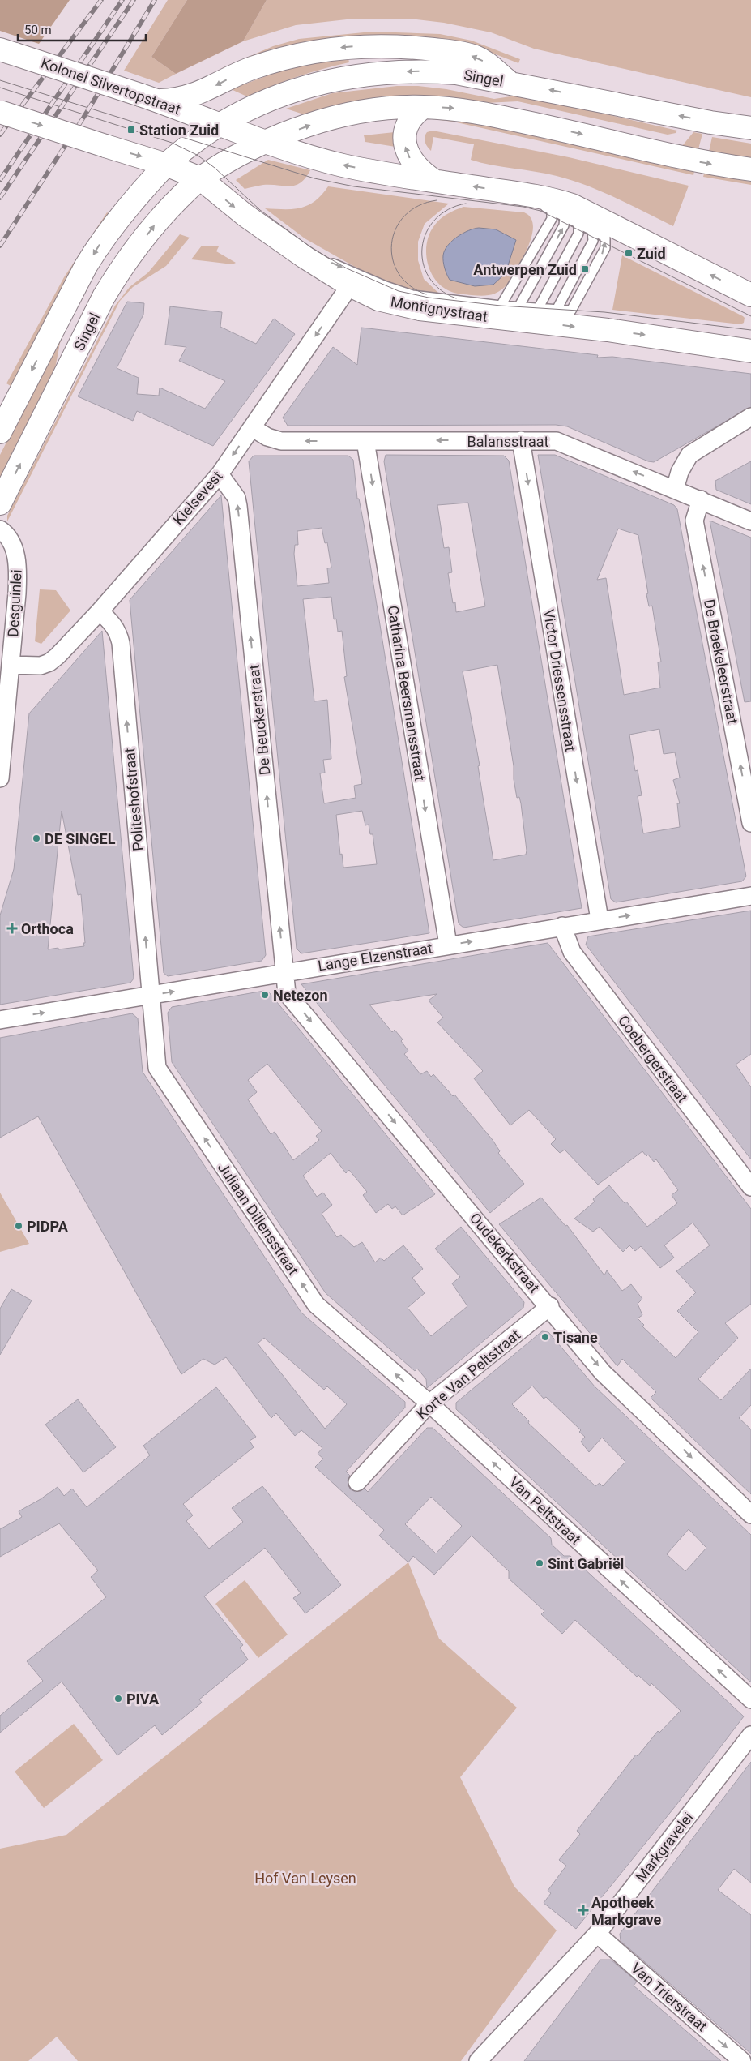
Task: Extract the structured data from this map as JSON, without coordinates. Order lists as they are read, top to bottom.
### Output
{
  "streets": {
    "main road": ["Singel", "Kolonel Silvertopstraat", "Montignystraat"],
    "street": [
      "Balansstraat",
      "Kielsevest",
      "Desguinlei",
      "De Braekeleerstraat",
      "Victor Driessensstraat",
      "Catharina Beersmansstraat",
      "De Beuckerstraat",
      "Politeshofstraat",
      "Lange Elzenstraat",
      "Coebergerstraat",
      "Juliaan Dillensstraat",
      "Oudekerkstraat",
      "Korte Van Peltstraat",
      "Van Peltstraat",
      "Markgravelei",
      "Van Trierstraat"
    ]
  },
  "crossings": [
    ["Singel", "Kolonel Silvertopstraat"],
    ["Singel", "Montignystraat"],
    ["Montignystraat", "Kielsevest"],
    ["Balansstraat", "Kielsevest"],
    ["Balansstraat", "De Braekeleerstraat"],
    ["Balansstraat", "Victor Driessensstraat"],
    ["Balansstraat", "Catharina Beersmansstraat"],
    ["Kielsevest", "Desguinlei"],
    ["Kielsevest", "De Beuckerstraat"],
    ["Kielsevest", "Politeshofstraat"],
    ["Victor Driessensstraat", "Lange Elzenstraat"],
    ["Catharina Beersmansstraat", "Lange Elzenstraat"],
    ["De Beuckerstraat", "Lange Elzenstraat"],
    ["De Beuckerstraat", "Oudekerkstraat"],
    ["Politeshofstraat", "Lange Elzenstraat"],
    ["Politeshofstraat", "Juliaan Dillensstraat"],
    ["Lange Elzenstraat", "Coebergerstraat"],
    ["Lange Elzenstraat", "Juliaan Dillensstraat"],
    ["Lange Elzenstraat", "Oudekerkstraat"],
    ["Juliaan Dillensstraat", "Korte Van Peltstraat"],
    ["Juliaan Dillensstraat", "Van Peltstraat"],
    ["Oudekerkstraat", "Korte Van Peltstraat"],
    ["Korte Van Peltstraat", "Van Peltstraat"],
    ["Markgravelei", "Van Trierstraat"]
  ],
  "one_way": [
    "Balansstraat",
    "Kielsevest",
    "De Braekeleerstraat",
    "Victor Driessensstraat",
    "Catharina Beersmansstraat",
    "De Beuckerstraat",
    "Politeshofstraat",
    "Lange Elzenstraat",
    "Juliaan Dillensstraat",
    "Oudekerkstraat",
    "Van Peltstraat",
    "Van Trierstraat"
  ],
  "parks": ["Hof Van Leysen"],
  "places": {
    "transit": ["Station Zuid", "Zuid", "Antwerpen Zuid"],
    "other": [
      "DE SINGEL",
      "Netezon",
      "PIDPA",
      "Tisane",
      "Sint Gabriël",
      "PIVA"
    ],
    "health": ["Orthoca", "Apotheek Markgrave"]
  },
  "scale_bar": "50 m"
}
